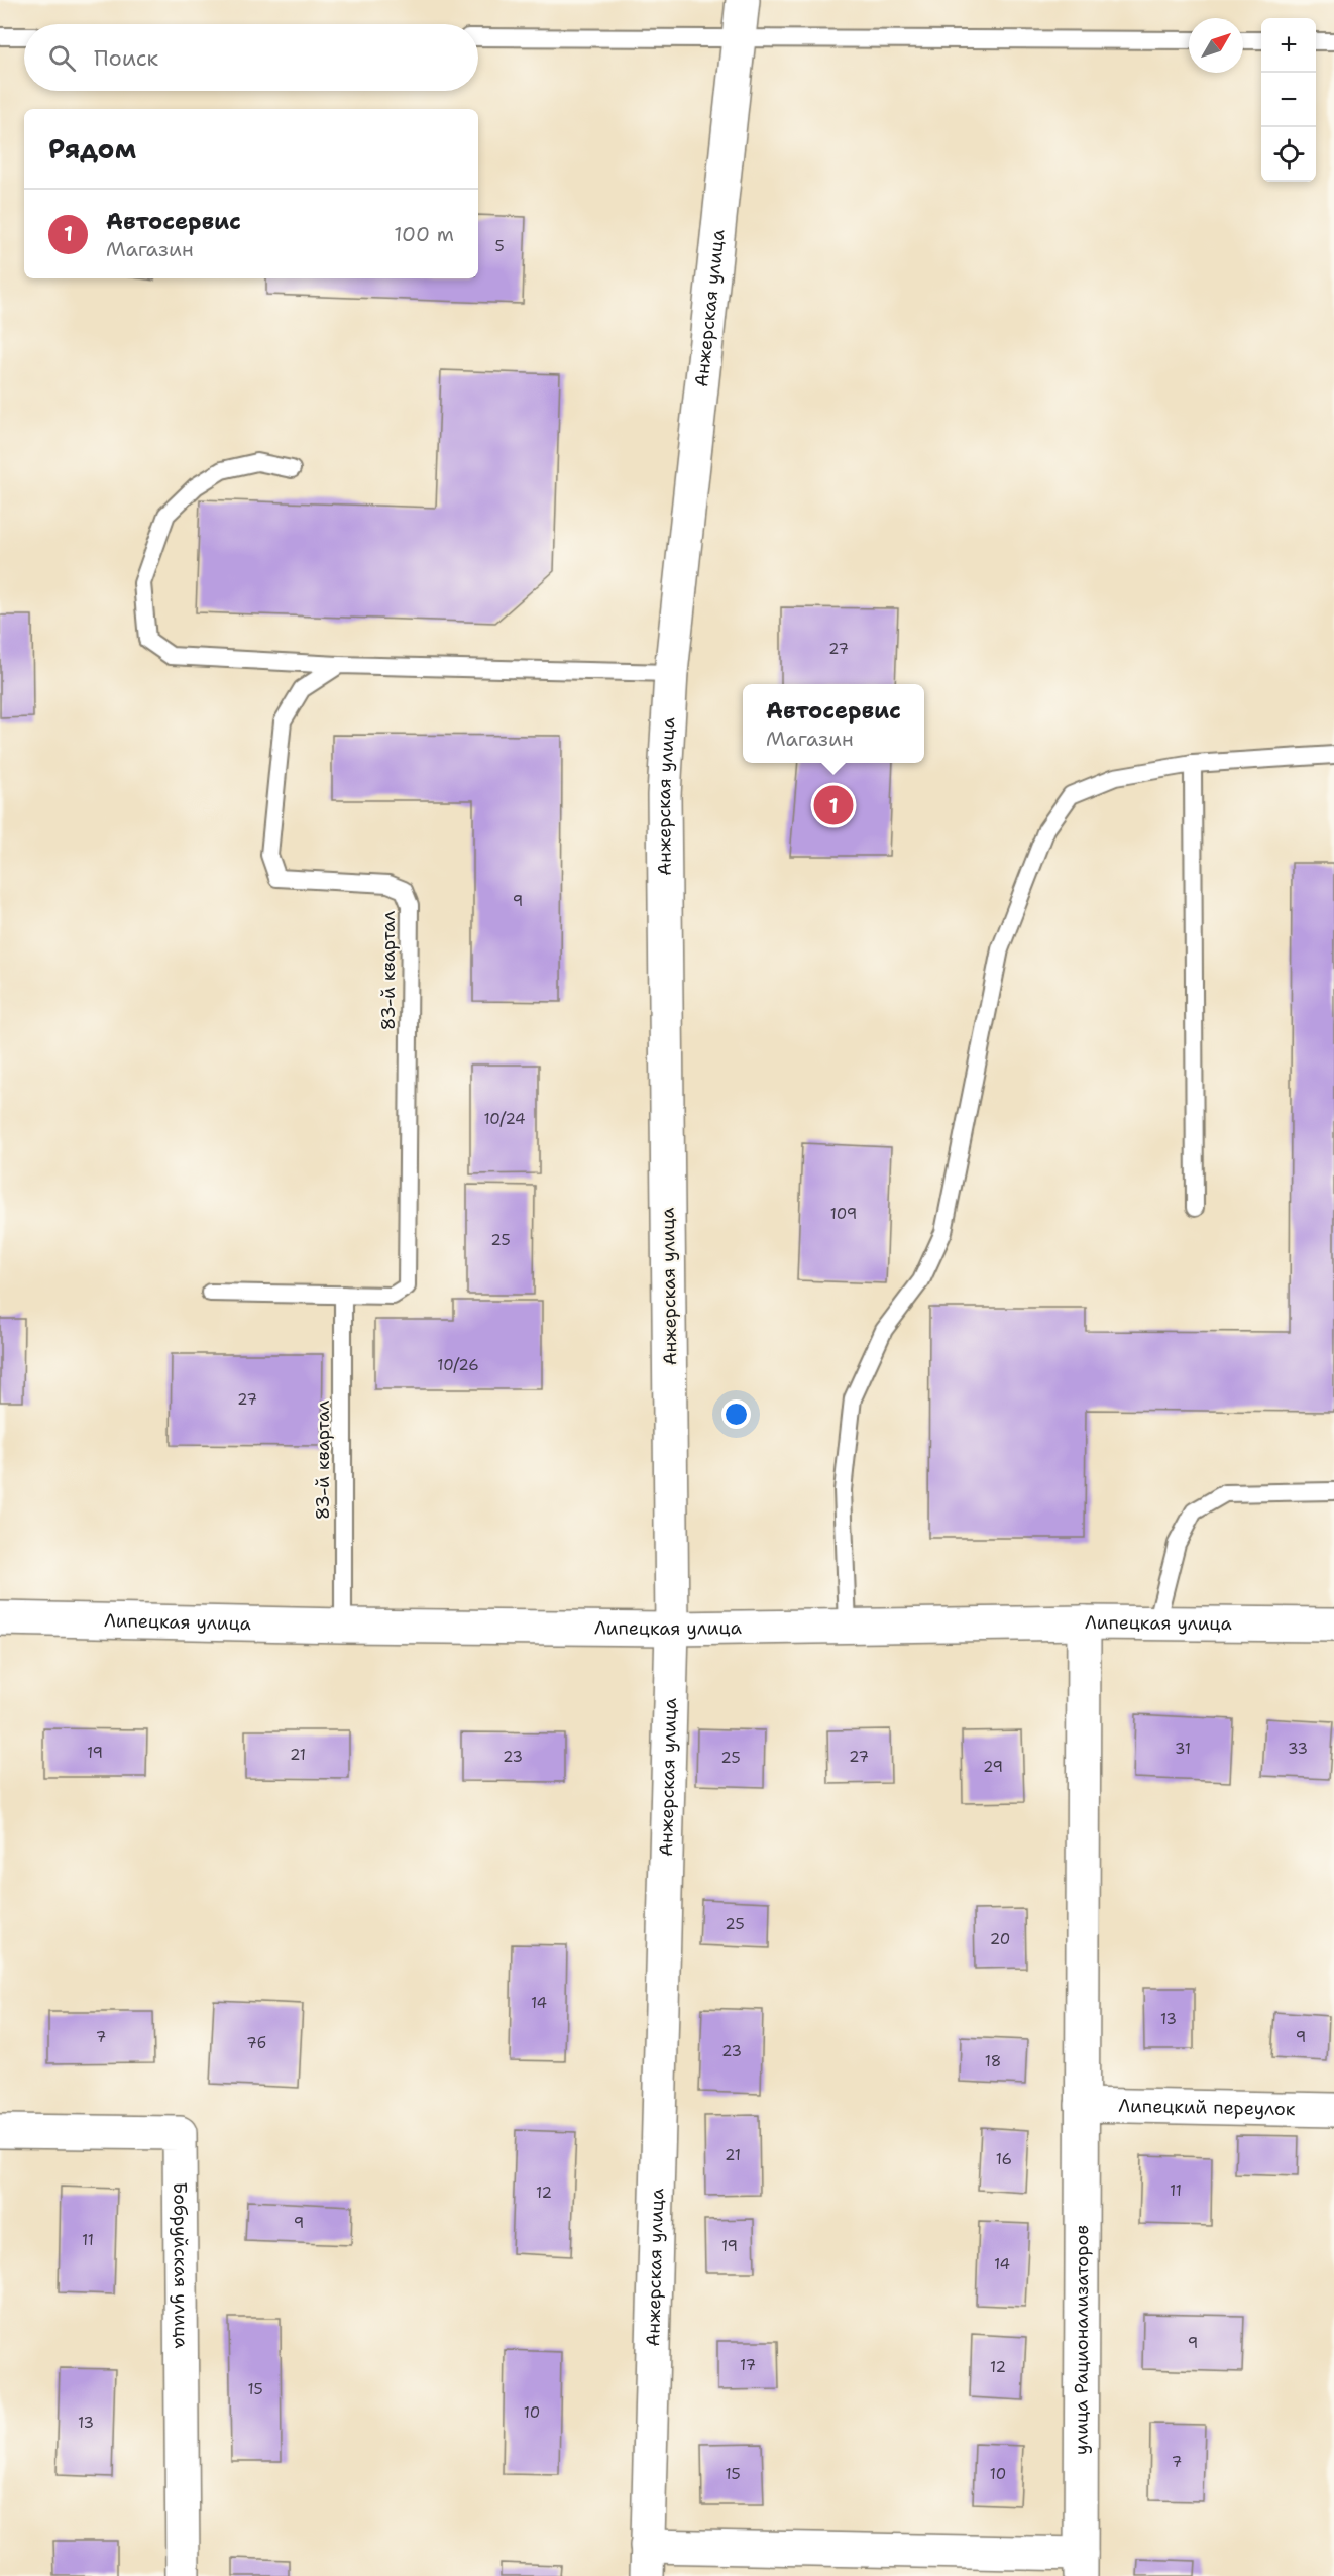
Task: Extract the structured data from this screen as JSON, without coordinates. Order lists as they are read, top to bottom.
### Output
{
  "streets": {
    "street": [
      "Анжерская улица",
      "Липецкая улица",
      "Липецкий переулок",
      "Бобруйская улица",
      "улица Рационализаторов"
    ],
    "lane": ["83-й квартал"]
  },
  "crossings": [
    ["Анжерская улица", "Липецкая улица"],
    ["83-й квартал", "Липецкая улица"],
    ["Липецкая улица", "улица Рационализаторов"],
    ["Липецкий переулок", "улица Рационализаторов"]
  ],
  "house_numbers": [
    "5",
    "27",
    "9",
    "10/24",
    "109",
    "25",
    "10/26",
    "27",
    "31",
    "33",
    "19",
    "21",
    "23",
    "27",
    "25",
    "29",
    "25",
    "20",
    "14",
    "13",
    "7",
    "9",
    "7б",
    "23",
    "18",
    "21",
    "16",
    "11",
    "12",
    "9",
    "11",
    "19",
    "14",
    "9",
    "17",
    "12",
    "15",
    "10",
    "13",
    "7",
    "15",
    "10"
  ],
  "north": "top right",
  "page": {
    "map_buttons": ["+", "−"],
    "search": "Поиск",
    "heading": "Рядом",
    "list": [
      {
        "mark": "1",
        "name": "Автосервис",
        "note": "Магазин",
        "value": "100 m"
      }
    ],
    "popup": ["Автосервис", "Магазин"],
    "pins": "1"
  }
}
